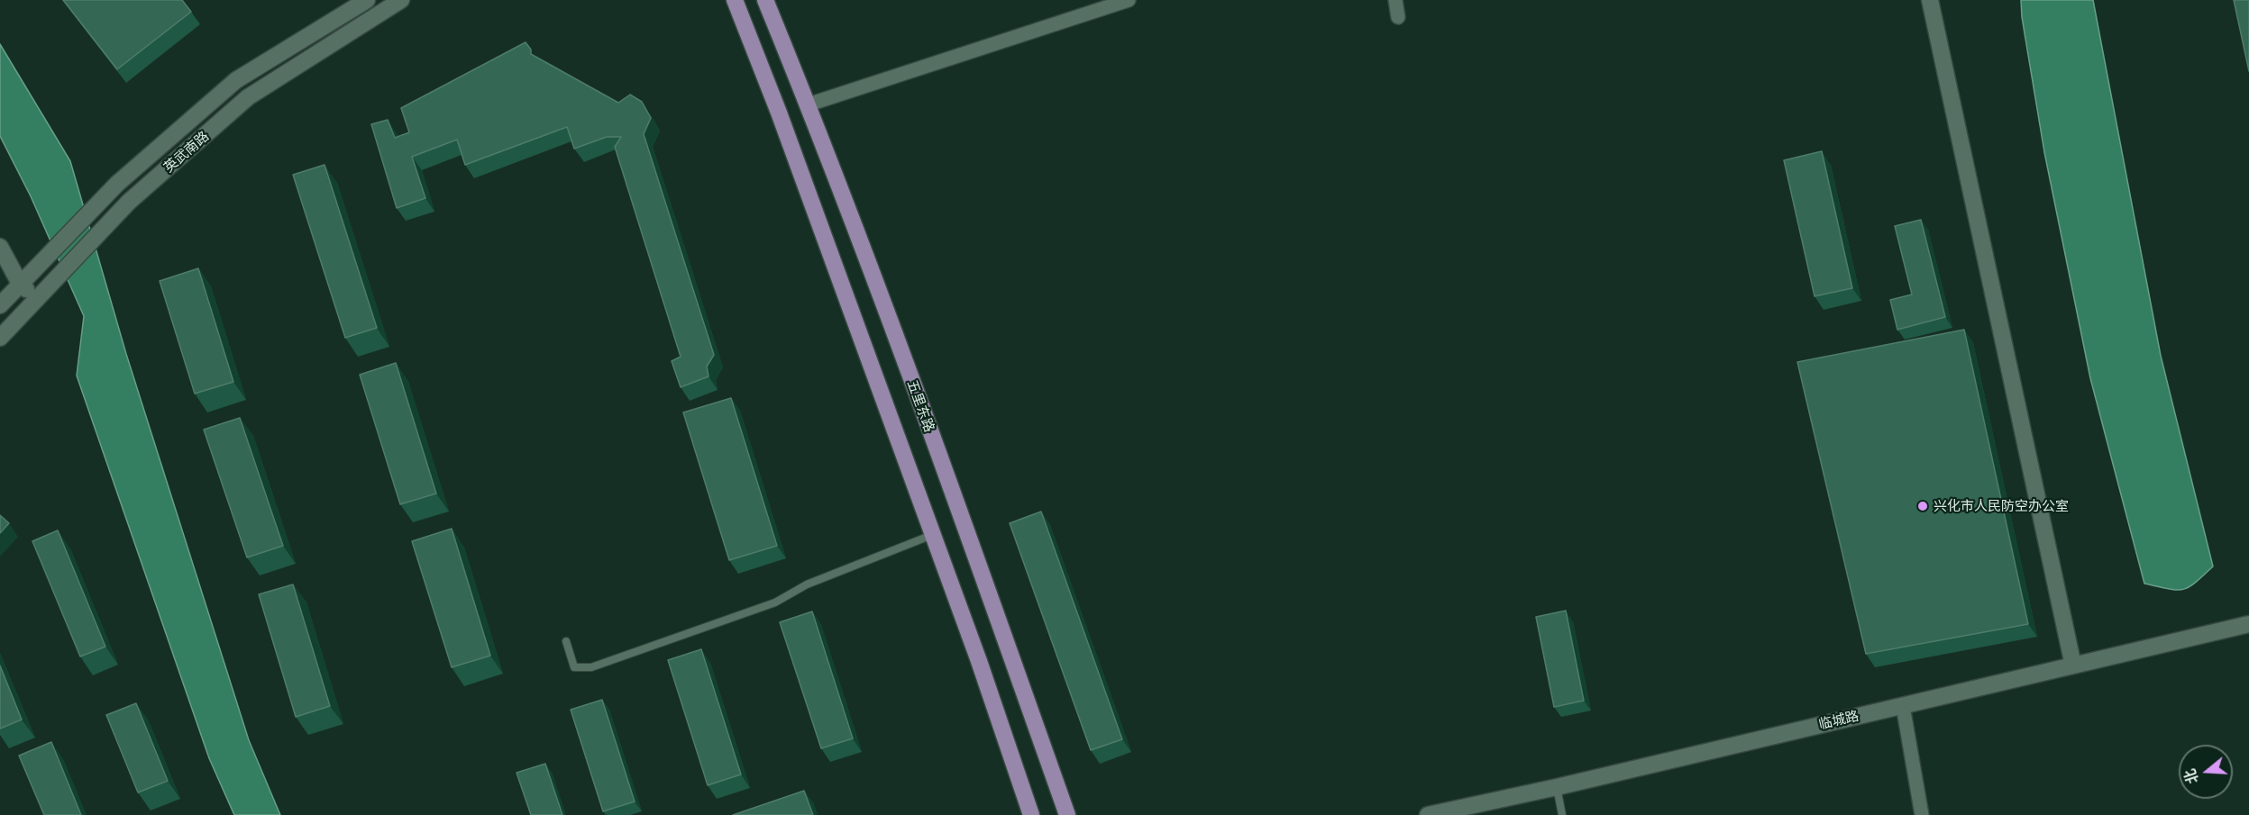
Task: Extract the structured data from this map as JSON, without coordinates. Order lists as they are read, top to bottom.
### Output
{
  "streets": {
    "main road": ["五里东路"],
    "street": ["英武南路", "临城路"]
  },
  "places": ["兴化市人民防空办公室"],
  "north": "left"
}
